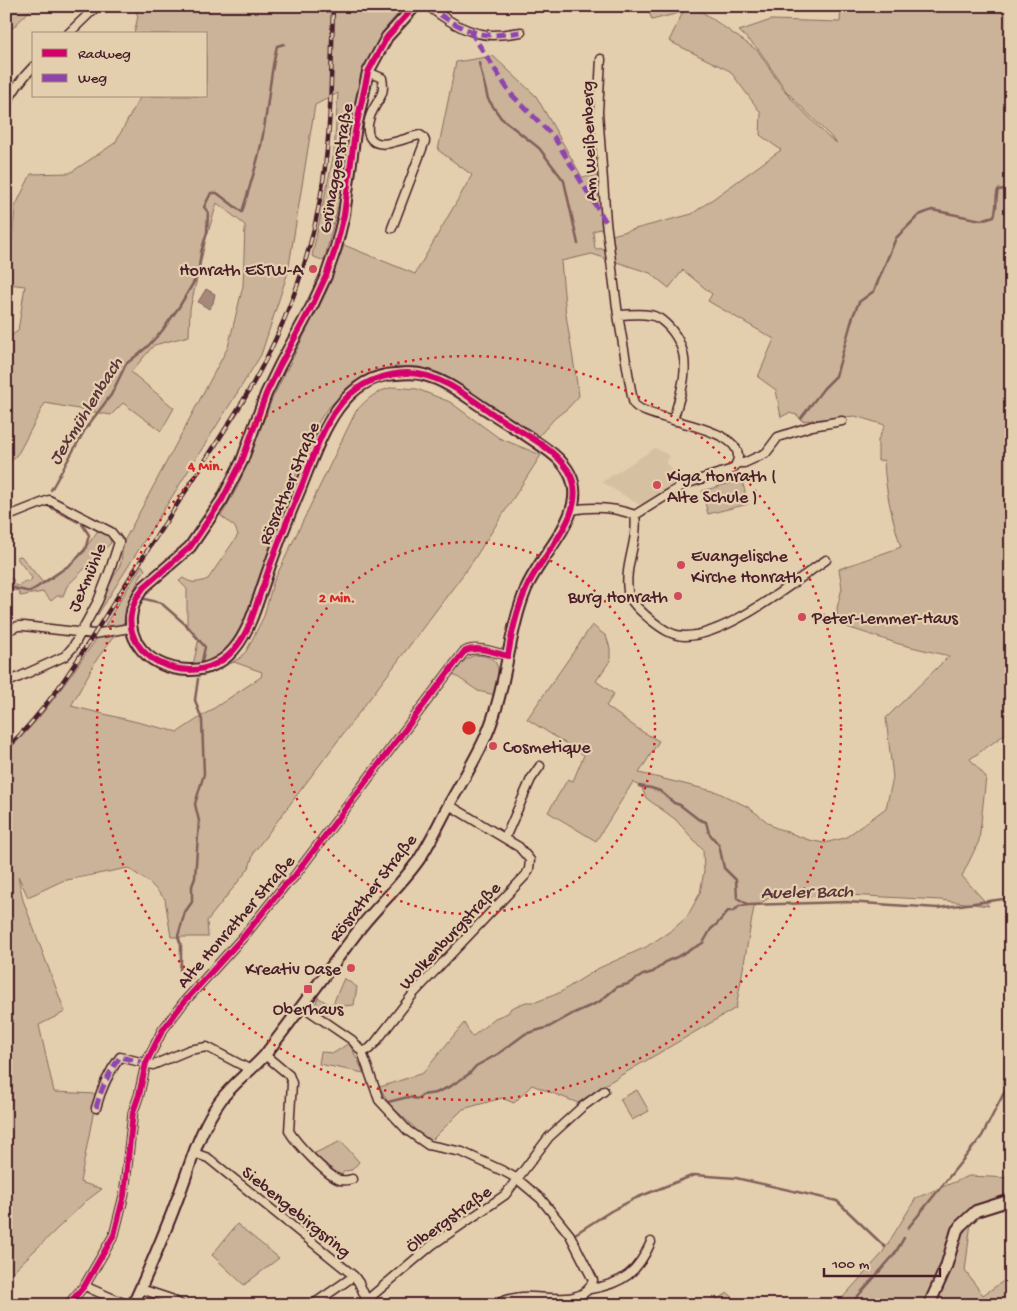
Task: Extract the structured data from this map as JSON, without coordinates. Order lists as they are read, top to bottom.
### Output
{
  "streets": {
    "street": [
      "Am Weißenberg",
      "Grünaggerstraße",
      "Rösrather Straße",
      "Jexmühle",
      "Alte Honrather Straße",
      "Wolkenburgstraße",
      "Siebengebirgsring",
      "Ölbergstraße"
    ]
  },
  "crossings": [
    ["Grünaggerstraße", "Rösrather Straße"],
    ["Grünaggerstraße", "Jexmühle"],
    ["Rösrather Straße", "Jexmühle"],
    ["Rösrather Straße", "Alte Honrather Straße"],
    ["Rösrather Straße", "Wolkenburgstraße"],
    ["Rösrather Straße", "Siebengebirgsring"],
    ["Siebengebirgsring", "Ölbergstraße"]
  ],
  "water": ["Jexmühlenbach", "Aueler Bach"],
  "places": {
    "other": [
      "Honrath ESTW-A",
      "Kiga Honrath ( Alte Schule )",
      "Evangelische Kirche Honrath",
      "Burg Honrath",
      "Peter-Lemmer-Haus",
      "Cosmetique",
      "Kreativ Oase"
    ],
    "transit": ["Oberhaus"]
  },
  "legend": ["Radweg", "Weg"],
  "scale_bar": "100 m",
  "rings": ["4 Min.", "2 Min."]
}
